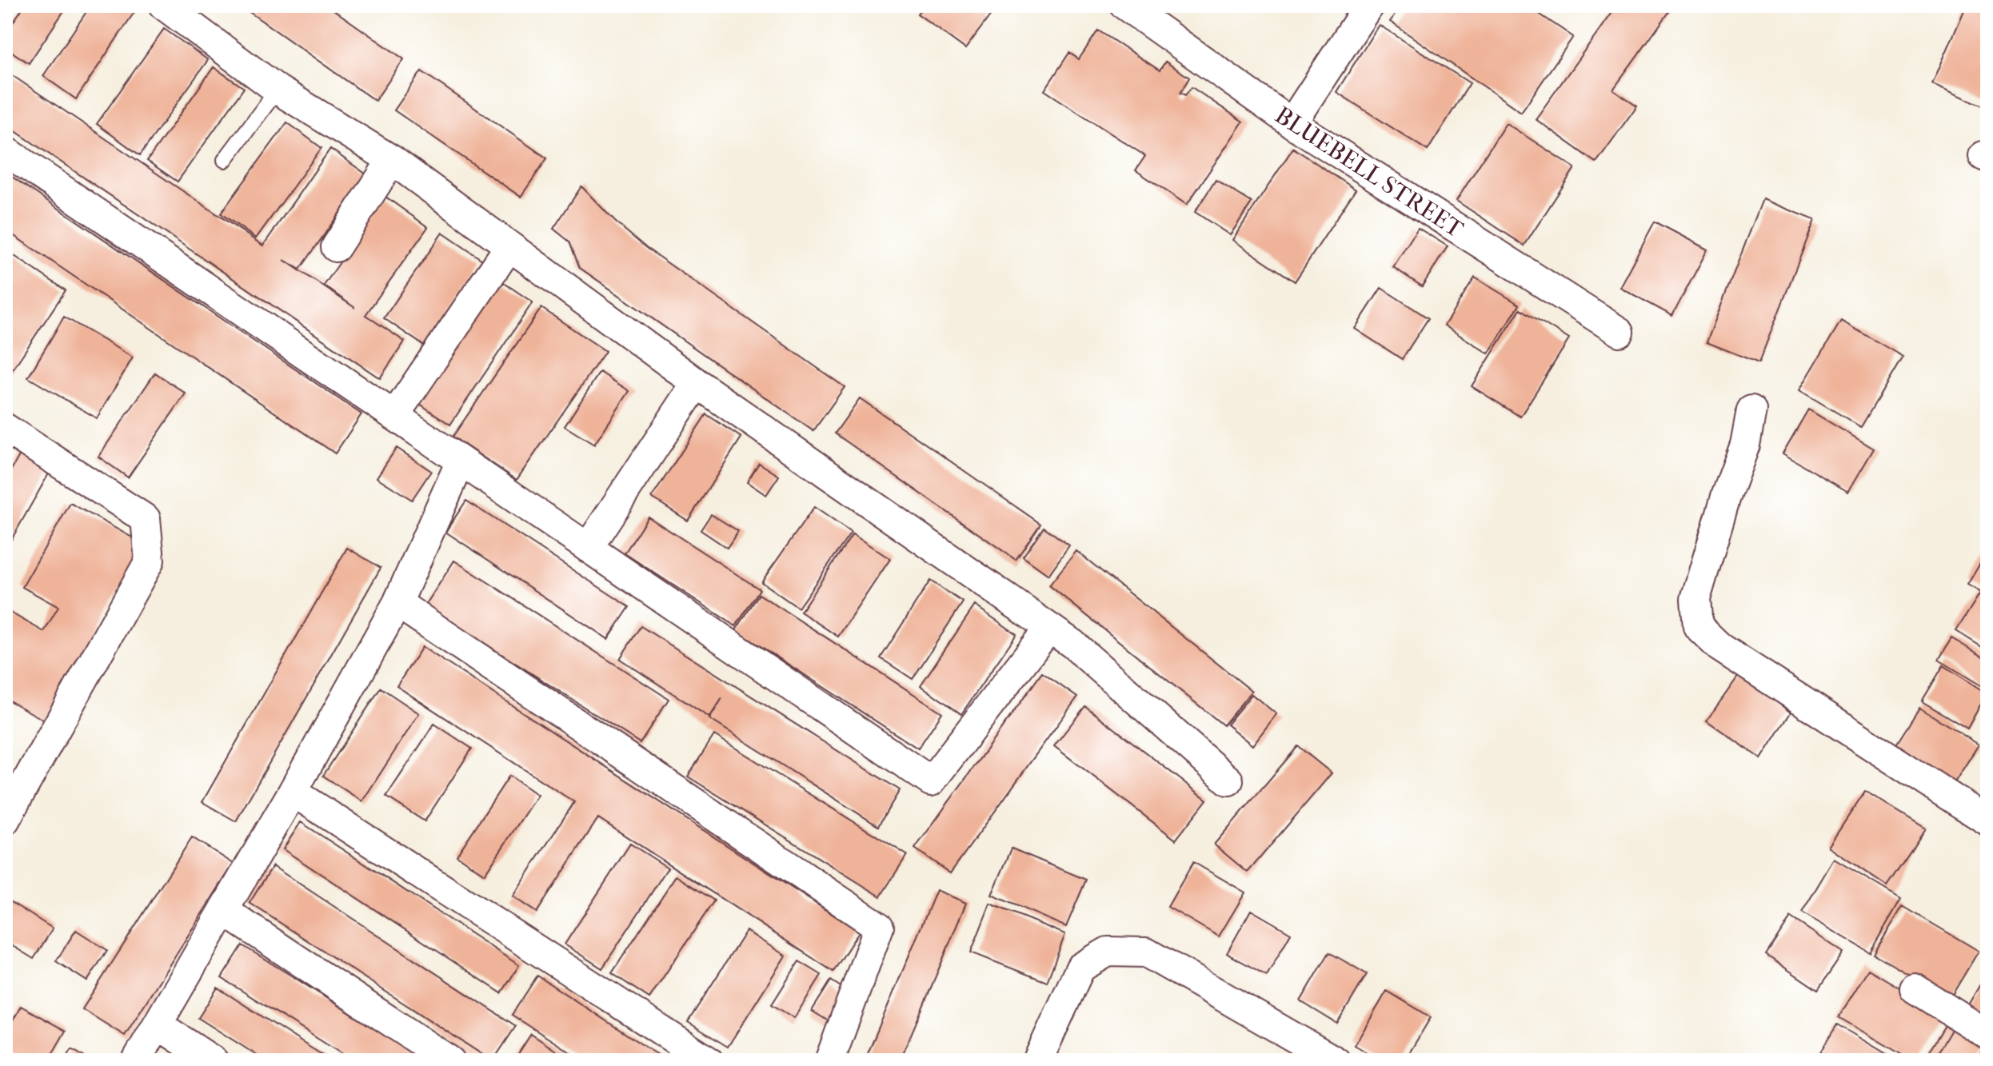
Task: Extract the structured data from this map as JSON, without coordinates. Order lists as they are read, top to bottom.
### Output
{
  "streets": {
    "street": ["BLUEBELL STREET"]
  }
}
